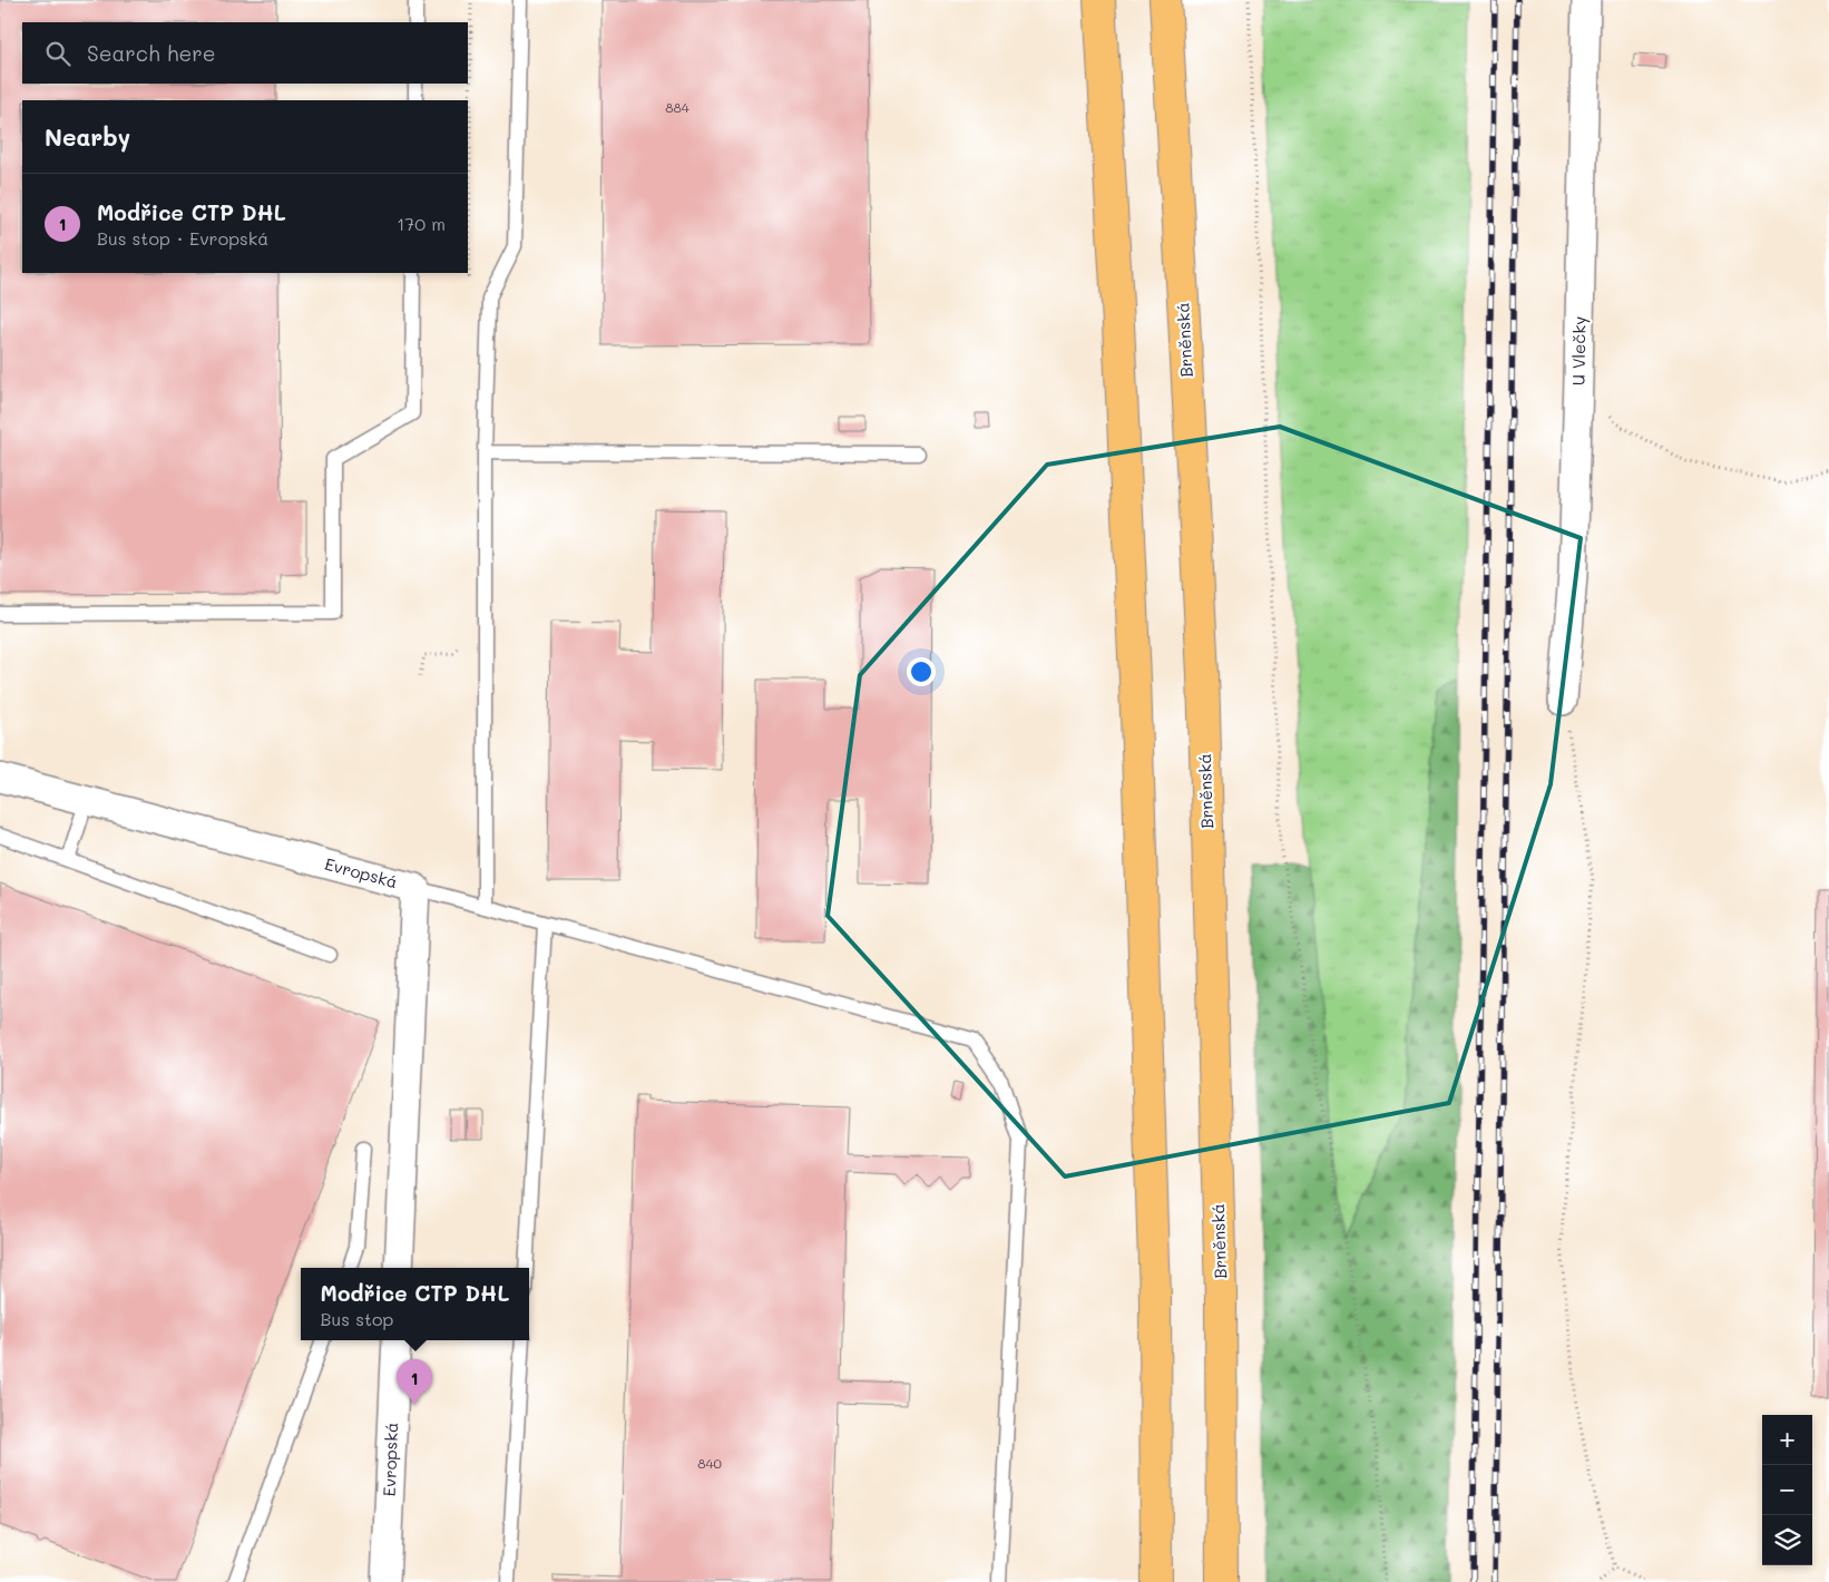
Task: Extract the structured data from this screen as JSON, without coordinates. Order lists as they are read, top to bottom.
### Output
{
  "streets": {
    "highway": ["Brněnská"],
    "street": ["U Vlečky", "Evropská"]
  },
  "house_numbers": ["884", "840"],
  "page": {
    "search": "Search here",
    "heading": "Nearby",
    "list": [
      {
        "mark": "1",
        "name": "Modřice CTP DHL",
        "note": "Bus stop · Evropská",
        "value": "170 m"
      }
    ],
    "popup": ["Modřice CTP DHL", "Bus stop"],
    "pins": "1",
    "map_buttons": ["+", "−"]
  }
}
